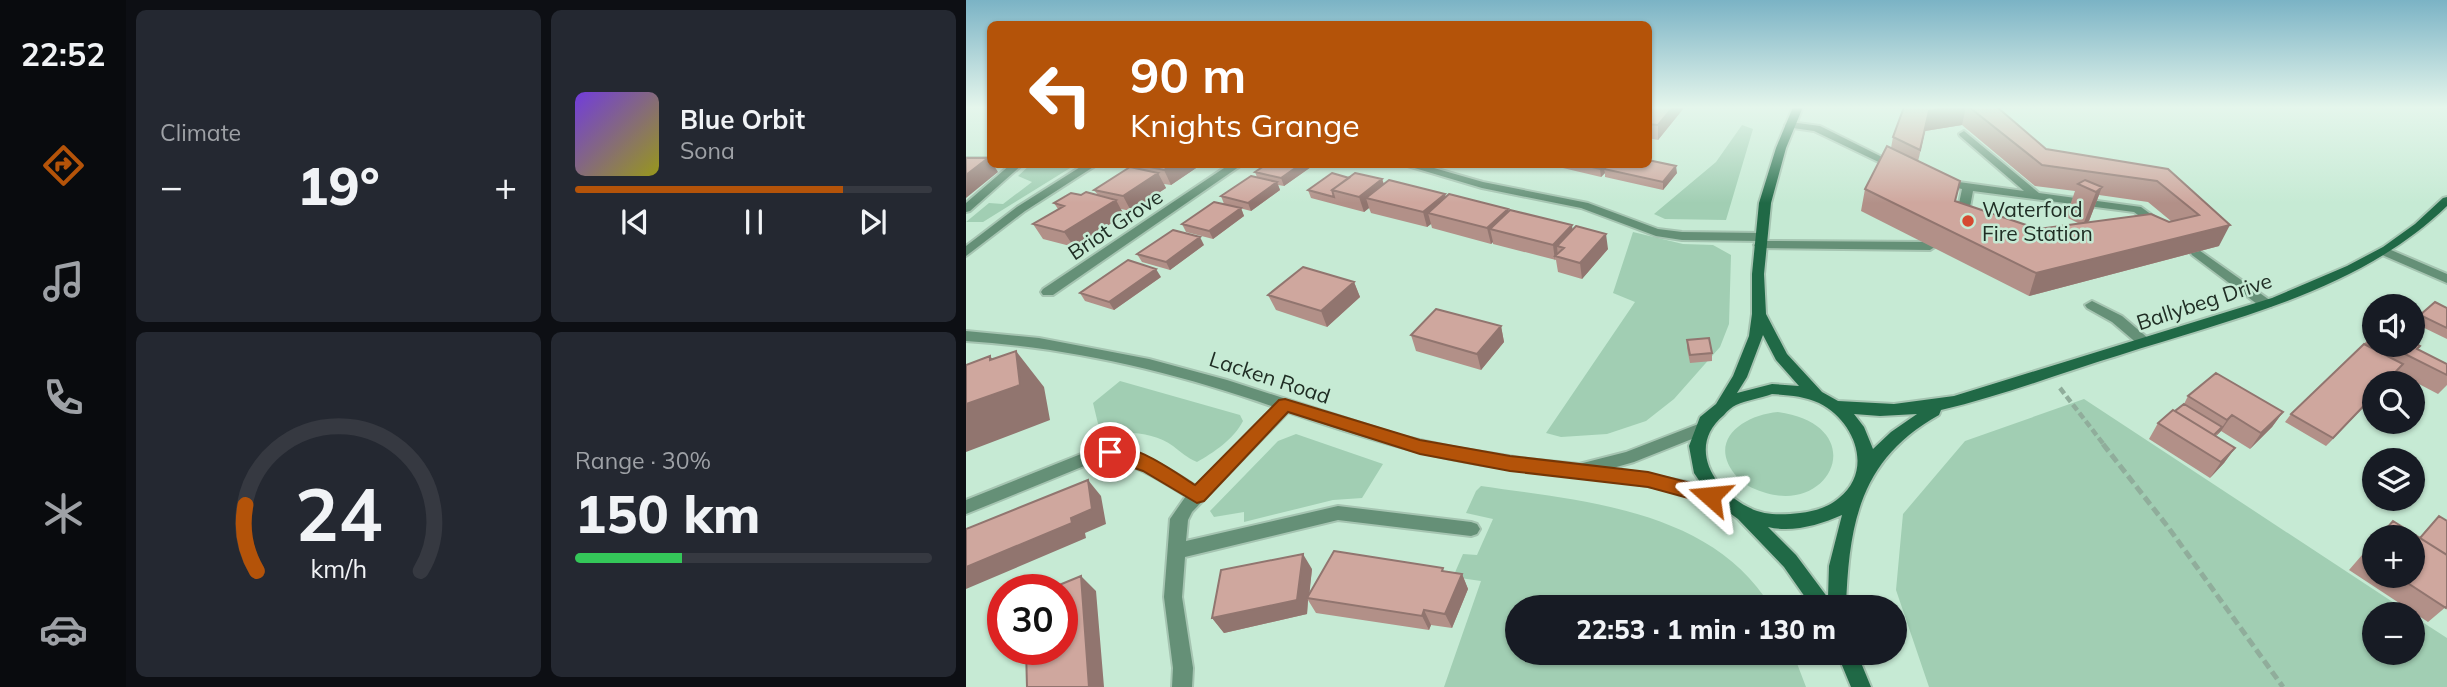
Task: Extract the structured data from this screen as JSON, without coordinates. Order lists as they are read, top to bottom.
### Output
{
  "streets": {
    "street": ["Briot Grove", "Ballybeg Drive", "Lacken Road"]
  },
  "places": ["Waterford Fire Station"],
  "page": {
    "tabs": "22:52",
    "tile": [
      "Climate",
      ["Range · 30%", "150 km"]
    ],
    "turn": ["90 m", "Knights Grange"],
    "song": ["Blue Orbit", "Sona"],
    "heat": ["−", "19°", "+"],
    "map_buttons": ["+", "−"],
    "limit": "30",
    "trip": "22:53 · 1 min · 130 m",
    "gauge": ["24", "km/h"]
  }
}
